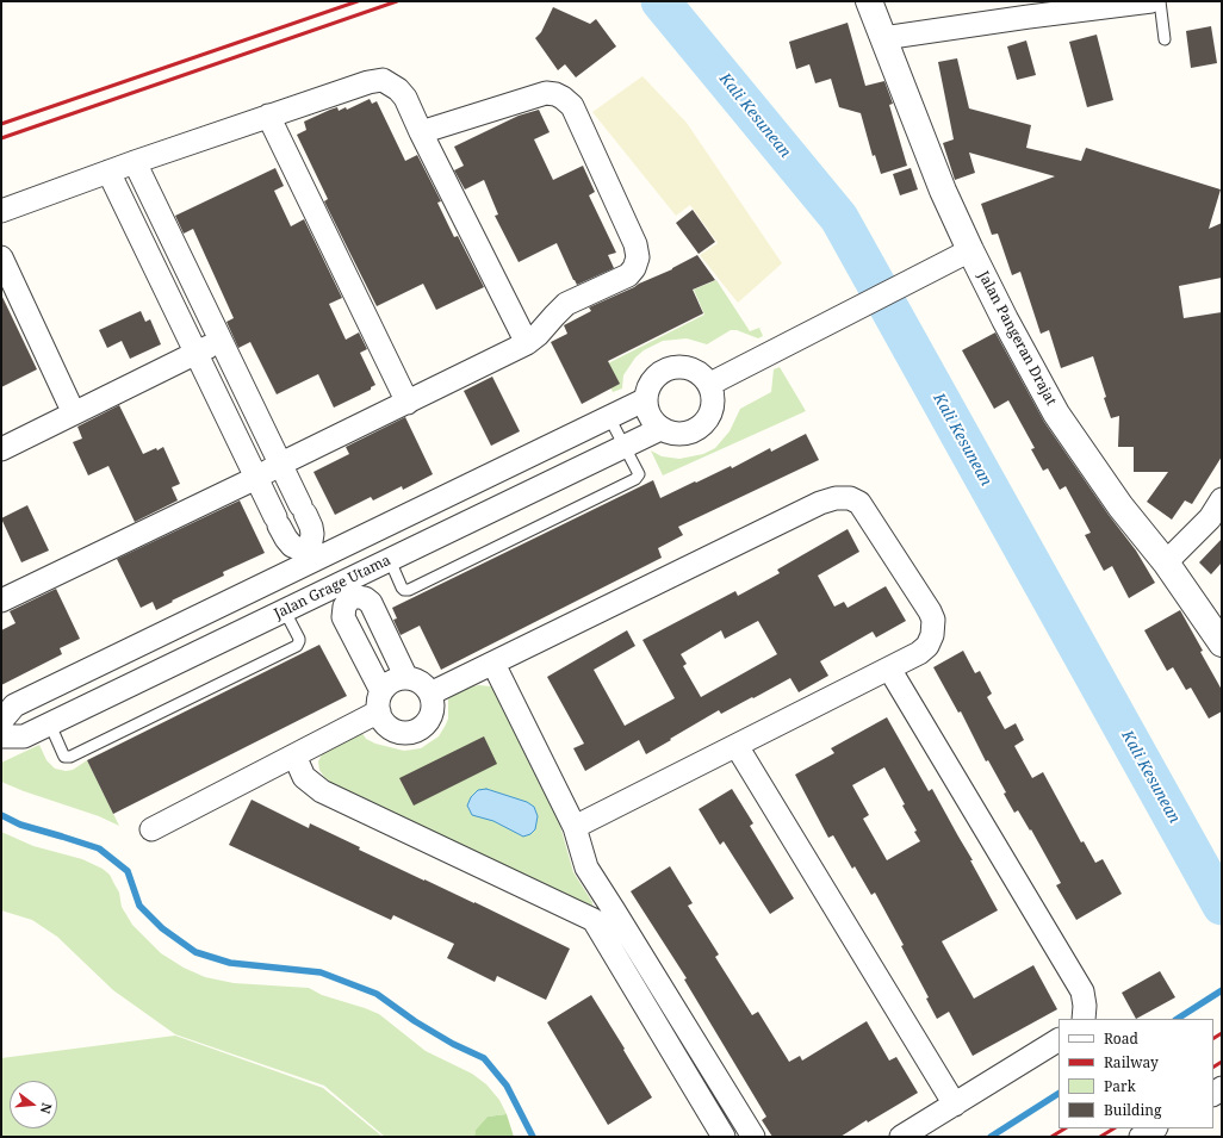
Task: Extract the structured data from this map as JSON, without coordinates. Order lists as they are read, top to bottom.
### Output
{
  "streets": {
    "street": ["Jalan Pangeran Drajat", "Jalan Grage Utama"]
  },
  "water": ["Kali Kesunean"],
  "legend": [
    "Road",
    "Railway",
    "Park",
    "Building"
  ],
  "north": "right"
}
